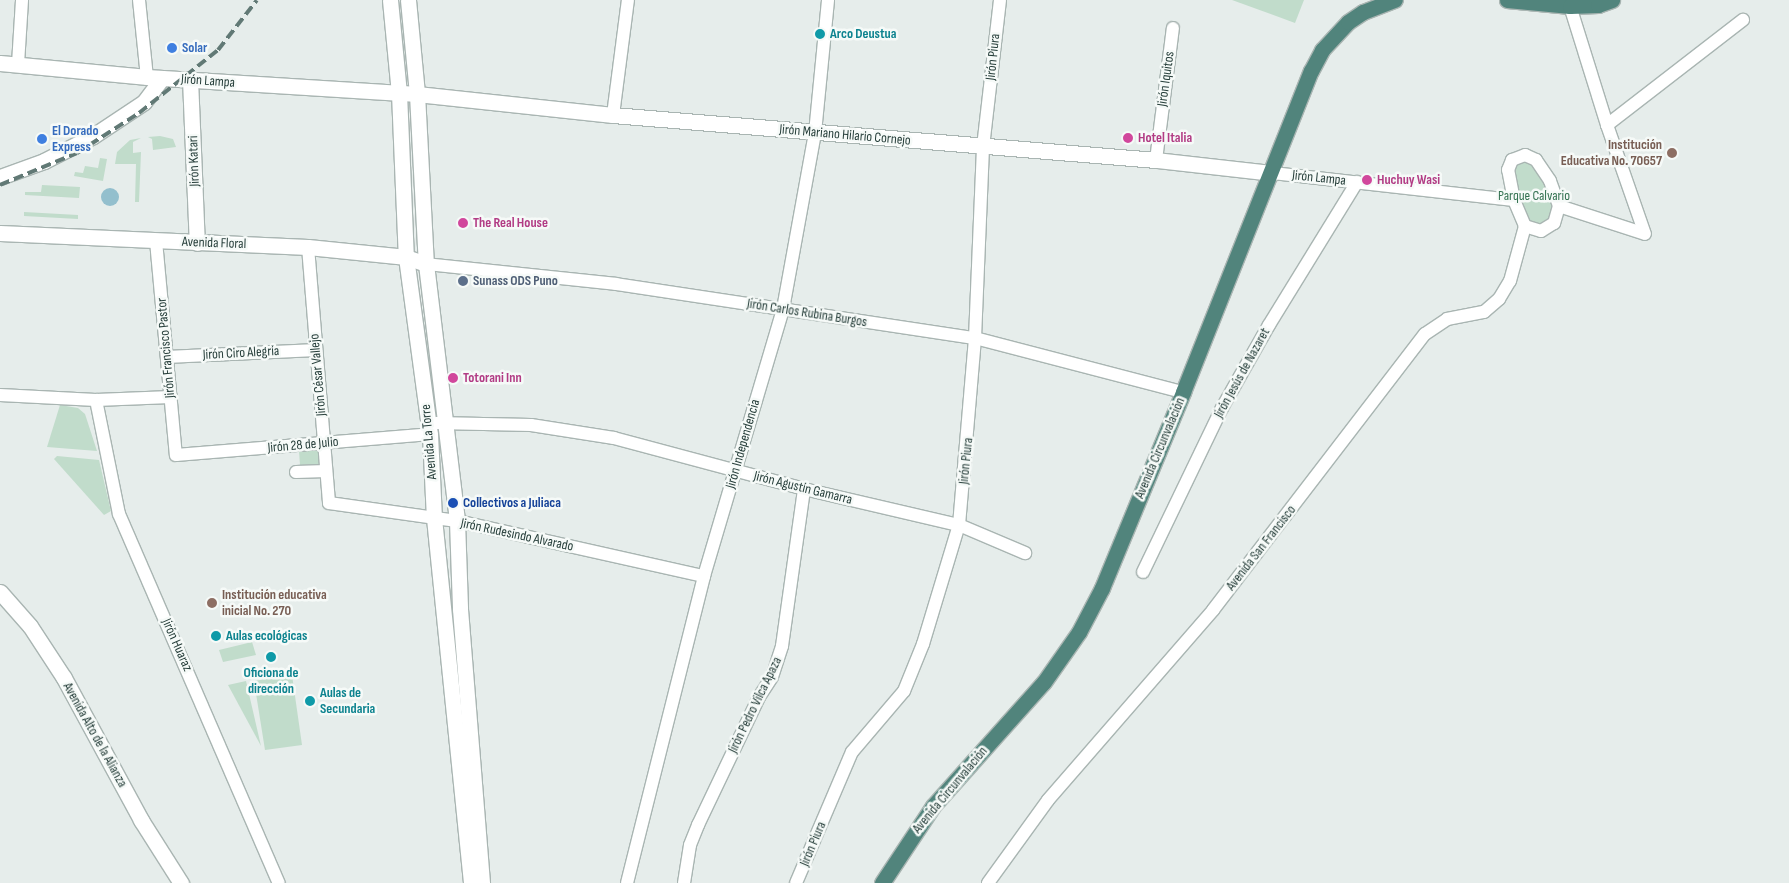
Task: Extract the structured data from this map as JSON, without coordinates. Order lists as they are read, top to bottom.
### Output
{
  "streets": {
    "highway": ["Avenida Circunvalación"],
    "street": [
      "Jirón Piura",
      "Jirón Iquitos",
      "Jirón Lampa",
      "Jirón Mariano Hilario Cornejo",
      "Jirón Katari",
      "Avenida Floral",
      "Jirón Carlos Rubina Burgos",
      "Jirón Francisco Pastor",
      "Jirón Ciro Alegría",
      "Jirón Jesús de Nazaret",
      "Jirón César Vallejo",
      "Avenida La Torre",
      "Jirón Independencia",
      "Jirón 28 de Julio",
      "Jirón Agustín Gamarra",
      "Jirón Rudesindo Alvarado",
      "Avenida San Francisco",
      "Jirón Huaraz",
      "Jirón Pedro Vilca Apaza",
      "Avenida Alto de la Alianza"
    ]
  },
  "crossings": [
    ["Jirón Piura", "Jirón Mariano Hilario Cornejo"],
    ["Jirón Piura", "Jirón Carlos Rubina Burgos"],
    ["Jirón Piura", "Jirón Agustín Gamarra"],
    ["Jirón Iquitos", "Jirón Mariano Hilario Cornejo"],
    ["Jirón Lampa", "Jirón Mariano Hilario Cornejo"],
    ["Jirón Lampa", "Jirón Katari"],
    ["Jirón Lampa", "Jirón Jesús de Nazaret"],
    ["Jirón Lampa", "Avenida La Torre"],
    ["Jirón Lampa", "Avenida Circunvalación"],
    ["Jirón Mariano Hilario Cornejo", "Avenida La Torre"],
    ["Jirón Mariano Hilario Cornejo", "Jirón Independencia"],
    ["Jirón Mariano Hilario Cornejo", "Avenida Circunvalación"],
    ["Jirón Katari", "Avenida Floral"],
    ["Avenida Floral", "Jirón Carlos Rubina Burgos"],
    ["Avenida Floral", "Jirón Francisco Pastor"],
    ["Avenida Floral", "Jirón César Vallejo"],
    ["Avenida Floral", "Avenida La Torre"],
    ["Jirón Carlos Rubina Burgos", "Avenida La Torre"],
    ["Jirón Carlos Rubina Burgos", "Jirón Independencia"],
    ["Jirón Carlos Rubina Burgos", "Avenida Circunvalación"],
    ["Jirón Francisco Pastor", "Jirón Ciro Alegría"],
    ["Jirón Francisco Pastor", "Jirón 28 de Julio"],
    ["Jirón Ciro Alegría", "Jirón César Vallejo"],
    ["Jirón César Vallejo", "Jirón 28 de Julio"],
    ["Jirón César Vallejo", "Jirón Rudesindo Alvarado"],
    ["Avenida La Torre", "Jirón 28 de Julio"],
    ["Avenida La Torre", "Jirón Agustín Gamarra"],
    ["Avenida La Torre", "Jirón Rudesindo Alvarado"],
    ["Jirón Independencia", "Jirón Agustín Gamarra"],
    ["Jirón Independencia", "Jirón Rudesindo Alvarado"],
    ["Jirón 28 de Julio", "Jirón Agustín Gamarra"],
    ["Jirón Agustín Gamarra", "Jirón Pedro Vilca Apaza"]
  ],
  "parks": ["Parque Calvario"],
  "places": [
    "Arco Deustua",
    "Solar",
    "Hotel Italia",
    "El Dorado Express",
    "Institución Educativa No. 70657",
    "Huchuy Wasi",
    "The Real House",
    "Sunass ODS Puno",
    "Totorani Inn",
    "Collectivos a Juliaca",
    "Institución educativa inicial No. 270",
    "Aulas ecológicas",
    "Oficiona de dirección",
    "Aulas de Secundaria"
  ]
}
